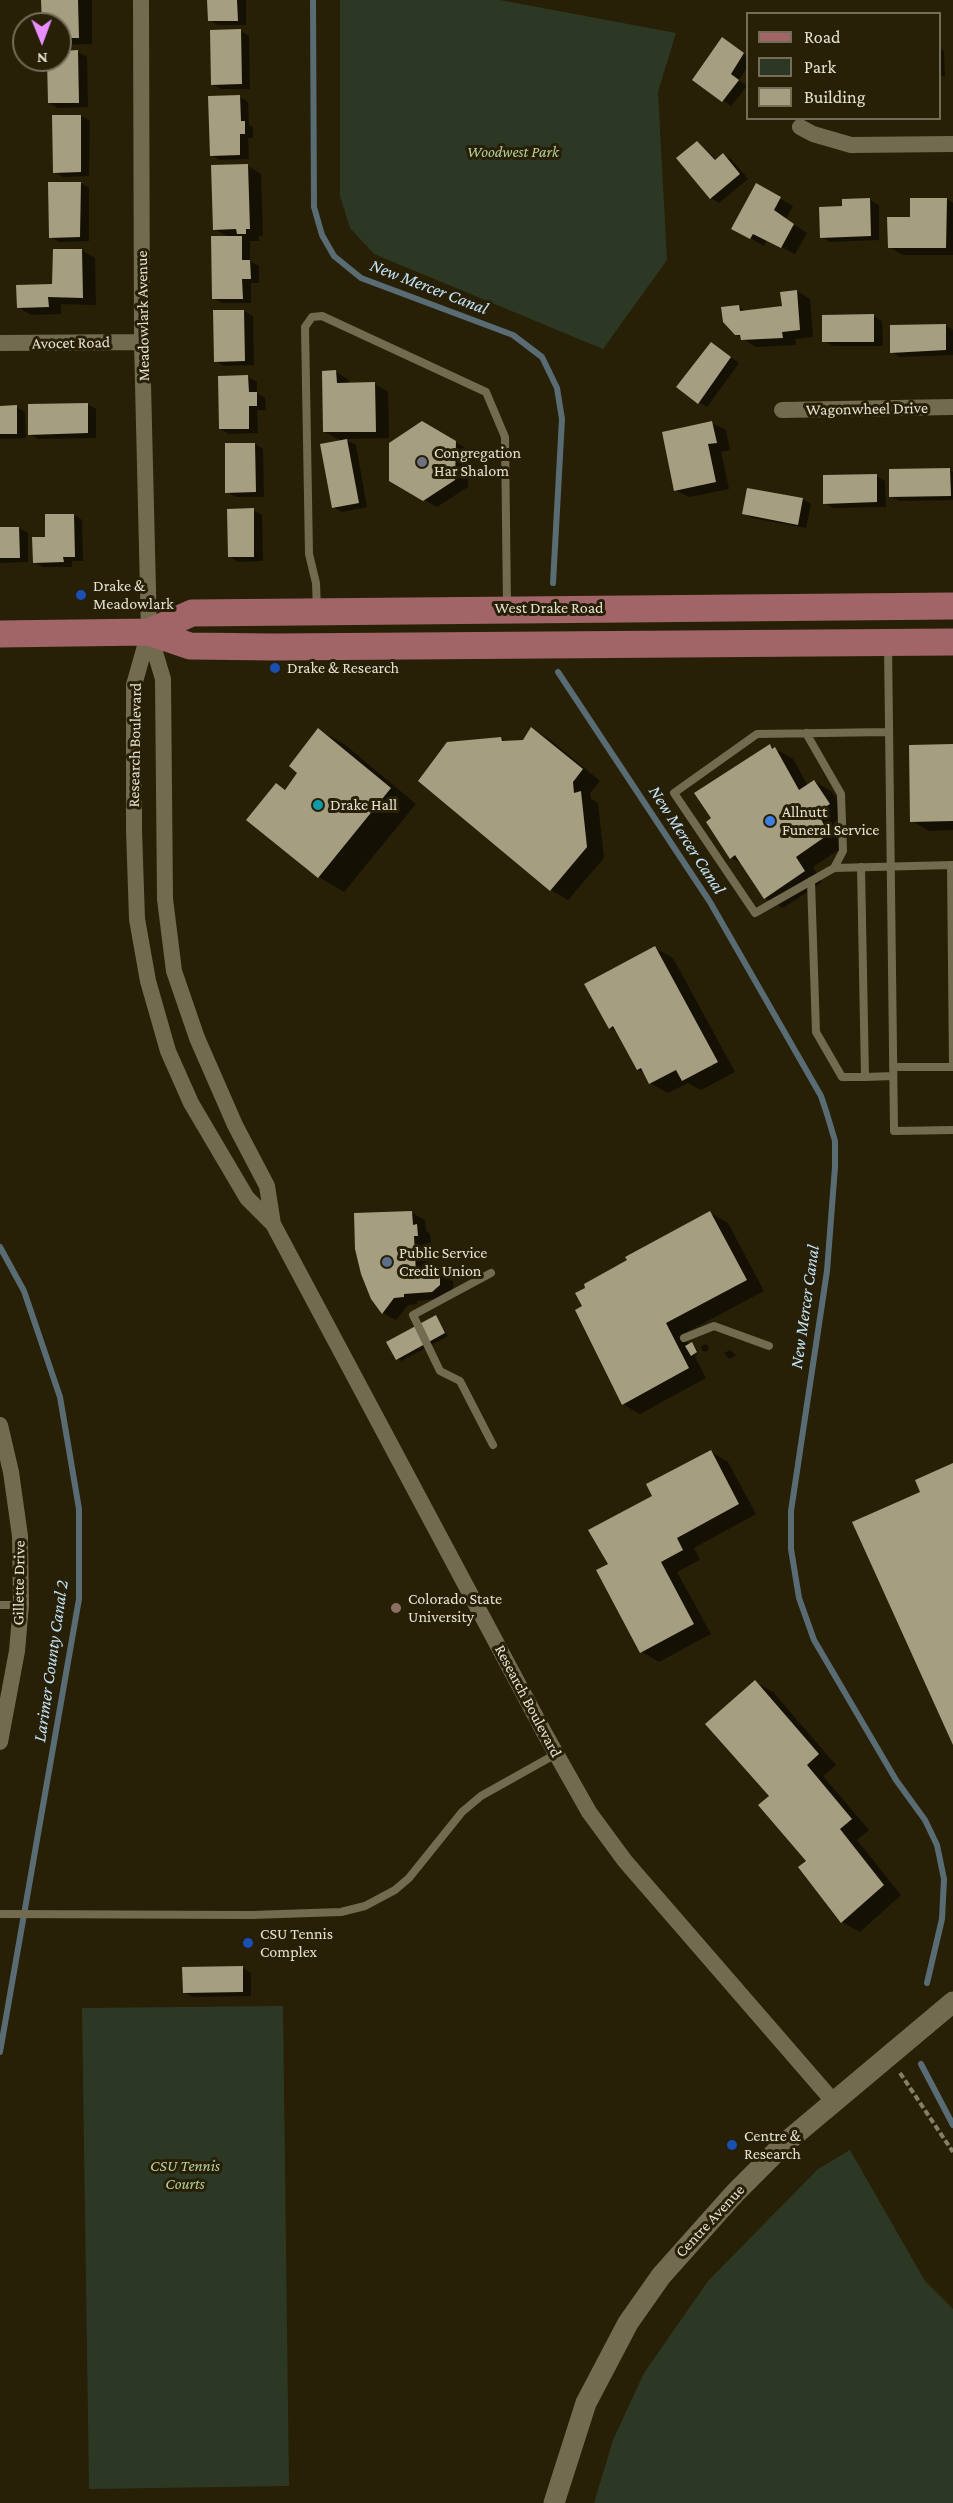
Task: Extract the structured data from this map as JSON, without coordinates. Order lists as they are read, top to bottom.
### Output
{
  "streets": {
    "main road": ["West Drake Road"],
    "street": [
      "Meadowlark Avenue",
      "Avocet Road",
      "Wagonwheel Drive",
      "Research Boulevard",
      "Gillette Drive",
      "Centre Avenue"
    ]
  },
  "crossings": [
    ["Meadowlark Avenue", "Avocet Road"],
    ["Meadowlark Avenue", "West Drake Road"],
    ["Meadowlark Avenue", "Research Boulevard"],
    ["West Drake Road", "Research Boulevard"],
    ["Research Boulevard", "Centre Avenue"]
  ],
  "water": ["New Mercer Canal", "Larimer County Canal 2"],
  "parks": ["Woodwest Park", "CSU Tennis Courts"],
  "places": [
    "Congregation Har Shalom",
    "Drake & Meadowlark",
    "Drake & Research",
    "Drake Hall",
    "Allnutt Funeral Service",
    "Public Service Credit Union",
    "Colorado State University",
    "CSU Tennis Complex",
    "Centre & Research"
  ],
  "legend": ["Road", "Park", "Building"],
  "north": "bottom"
}
